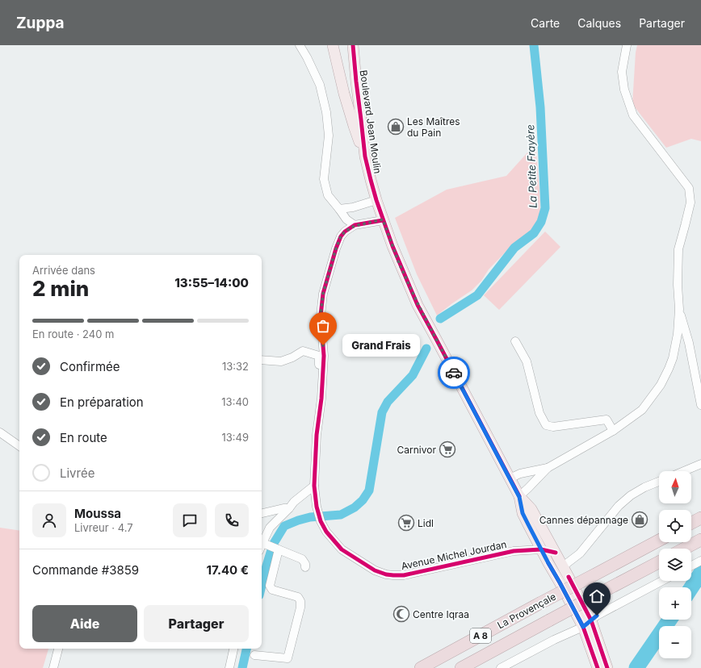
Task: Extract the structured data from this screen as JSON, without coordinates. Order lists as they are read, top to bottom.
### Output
{
  "streets": {
    "highway": ["La Provençale", "A 8"],
    "main road": ["Boulevard Jean Moulin"],
    "street": ["Avenue Michel Jourdan"]
  },
  "crossings": [
    ["Boulevard Jean Moulin", "Avenue Michel Jourdan"]
  ],
  "water": ["La Petite Frayère"],
  "places": {
    "shop": ["Les Maîtres du Pain", "Cannes dépannage"],
    "other": ["Grand Frais"],
    "supermarket": ["Carnivor", "Lidl"],
    "mosque": ["Centre Iqraa"]
  },
  "north": "top",
  "page": {
    "header": "Zuppa",
    "nav": ["Carte", "Calques", "Partager"],
    "heading": ["2 min", "Arrivée dans", "13:55–14:00"],
    "panel": [
      "Moussa",
      "Livreur · 4.7",
      "Commande #3859",
      "17.40 €"
    ],
    "bar": "En route · 240 m",
    "bubble": "Grand Frais",
    "list": [
      ["Confirmée", "13:32"],
      ["En préparation", "13:40"],
      ["En route", "13:49"],
      "Livrée"
    ],
    "map_buttons": ["+", "−"],
    "buttons": ["Aide", "Partager"]
  }
}
